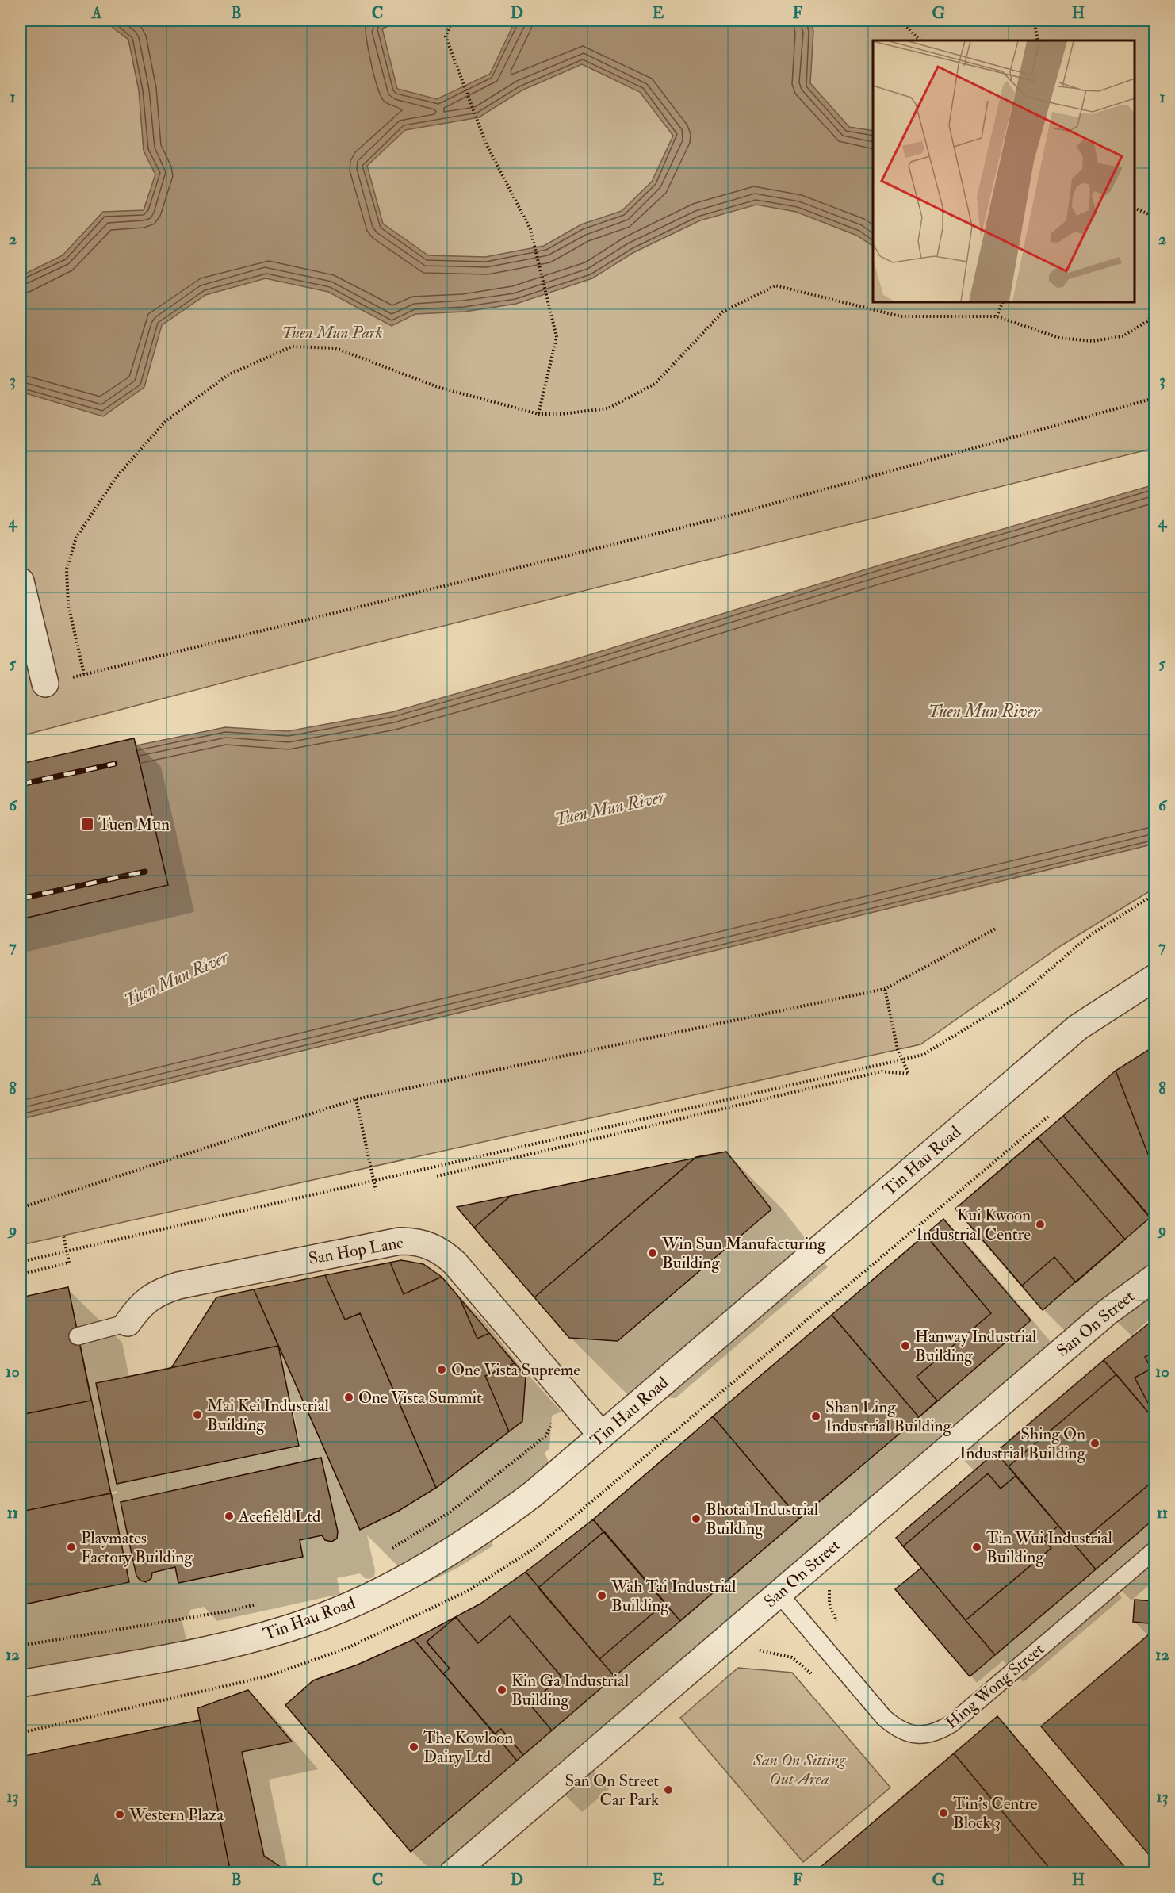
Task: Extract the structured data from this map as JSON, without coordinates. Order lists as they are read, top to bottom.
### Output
{
  "streets": {
    "street": ["Tin Hau Road", "San Hop Lane", "San On Street"],
    "lane": ["Hing Wong Street"]
  },
  "crossings": [
    ["Tin Hau Road", "San Hop Lane"],
    ["San On Street", "Hing Wong Street"]
  ],
  "water": ["Tuen Mun River"],
  "parks": ["Tuen Mun Park", "San On Sitting Out Area"],
  "places": {
    "transit": ["Tuen Mun"],
    "other": [
      "Kui Kwoon Industrial Centre",
      "Win Sun Manufacturing Building",
      "Hanway Industrial Building",
      "One Vista Supreme",
      "One Vista Summit",
      "Mai Kei Industrial Building",
      "Shan Ling Industrial Building",
      "Shing On Industrial Building",
      "Acefield Ltd",
      "Bhotai Industrial Building",
      "Playmates Factory Building",
      "Tin Wui Industrial Building",
      "Wah Tai Industrial Building",
      "Kin Ga Industrial Building",
      "The Kowloon Dairy Ltd",
      "San On Street Car Park",
      "Tin's Centre Block 3",
      "Western Plaza"
    ]
  },
  "grid": {
    "columns": [
      "A",
      "B",
      "C",
      "D",
      "E",
      "F",
      "G",
      "H"
    ],
    "rows": [
      "1",
      "2",
      "3",
      "4",
      "5",
      "6",
      "7",
      "8",
      "9",
      "10",
      "11",
      "12",
      "13"
    ]
  }
}
